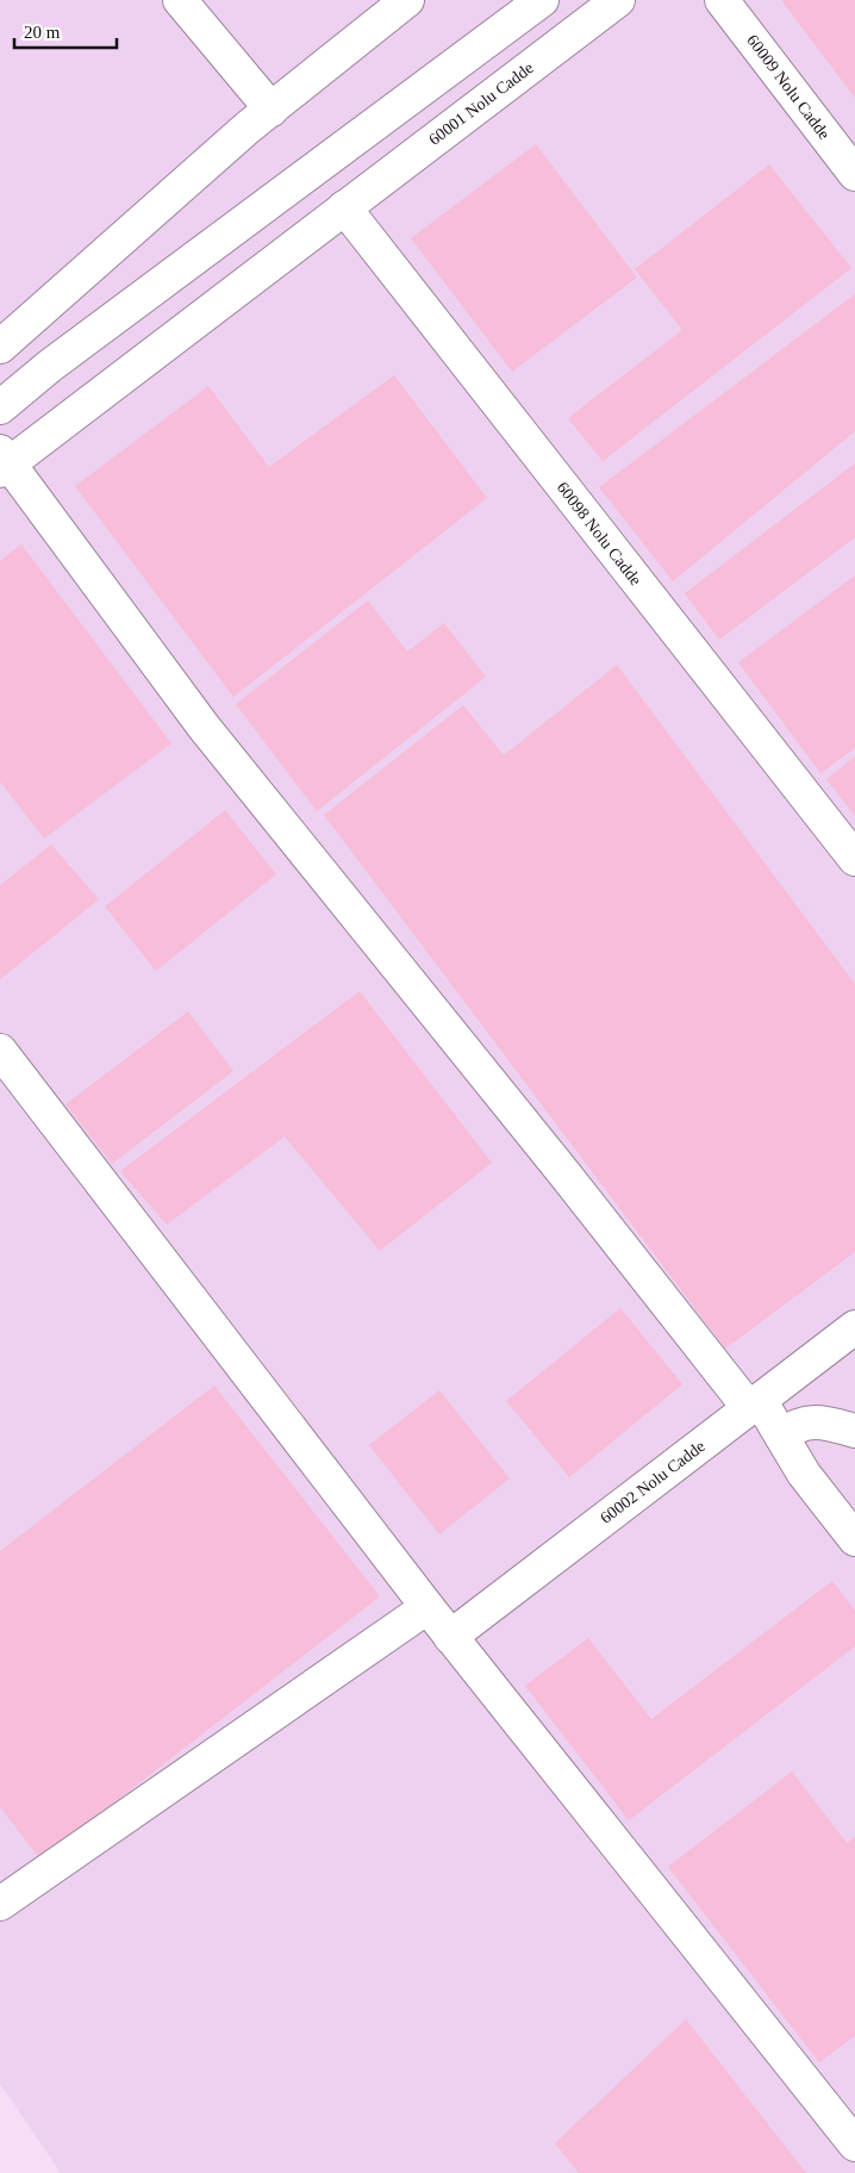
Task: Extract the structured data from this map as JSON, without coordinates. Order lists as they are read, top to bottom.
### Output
{
  "streets": {
    "street": [
      "60009 Nolu Cadde",
      "60001 Nolu Cadde",
      "60098 Nolu Cadde",
      "60002 Nolu Cadde"
    ]
  },
  "crossings": [
    ["60001 Nolu Cadde", "60098 Nolu Cadde"]
  ],
  "scale_bar": "20 m"
}
